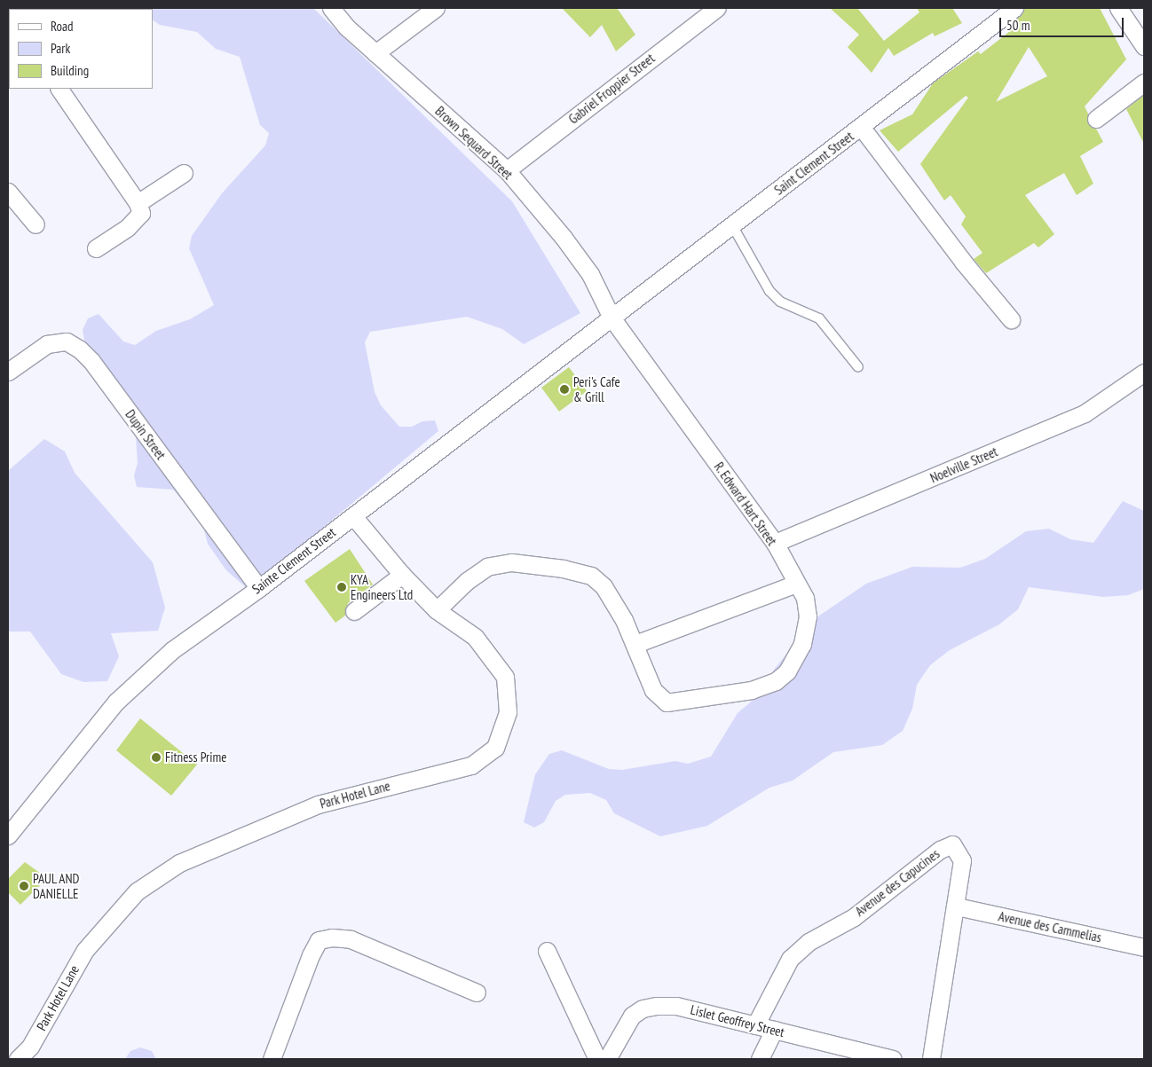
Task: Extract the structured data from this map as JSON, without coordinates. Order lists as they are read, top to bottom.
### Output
{
  "streets": {
    "street": [
      "Gabriel Froppier Street",
      "Brown Sequard Street",
      "Saint Clement Street",
      "Dupin Street",
      "Noelville Street",
      "R. Edward Hart Street",
      "Sainte Clement Street",
      "Park Hotel Lane",
      "Avenue des Capucines",
      "Avenue des Cammelias",
      "Lislet Geoffrey Street"
    ]
  },
  "crossings": [
    ["Gabriel Froppier Street", "Brown Sequard Street"],
    ["Brown Sequard Street", "Saint Clement Street"],
    ["Brown Sequard Street", "R. Edward Hart Street"],
    ["Brown Sequard Street", "Sainte Clement Street"],
    ["Saint Clement Street", "R. Edward Hart Street"],
    ["Saint Clement Street", "Sainte Clement Street"],
    ["Dupin Street", "Sainte Clement Street"],
    ["Noelville Street", "R. Edward Hart Street"],
    ["R. Edward Hart Street", "Sainte Clement Street"],
    ["Sainte Clement Street", "Park Hotel Lane"],
    ["Avenue des Capucines", "Avenue des Cammelias"],
    ["Avenue des Capucines", "Lislet Geoffrey Street"]
  ],
  "places": [
    "Peri's Cafe & Grill",
    "KYA Engineers Ltd",
    "Fitness Prime",
    "PAUL AND DANIELLE"
  ],
  "legend": ["Road", "Park", "Building"],
  "scale_bar": "50 m"
}
